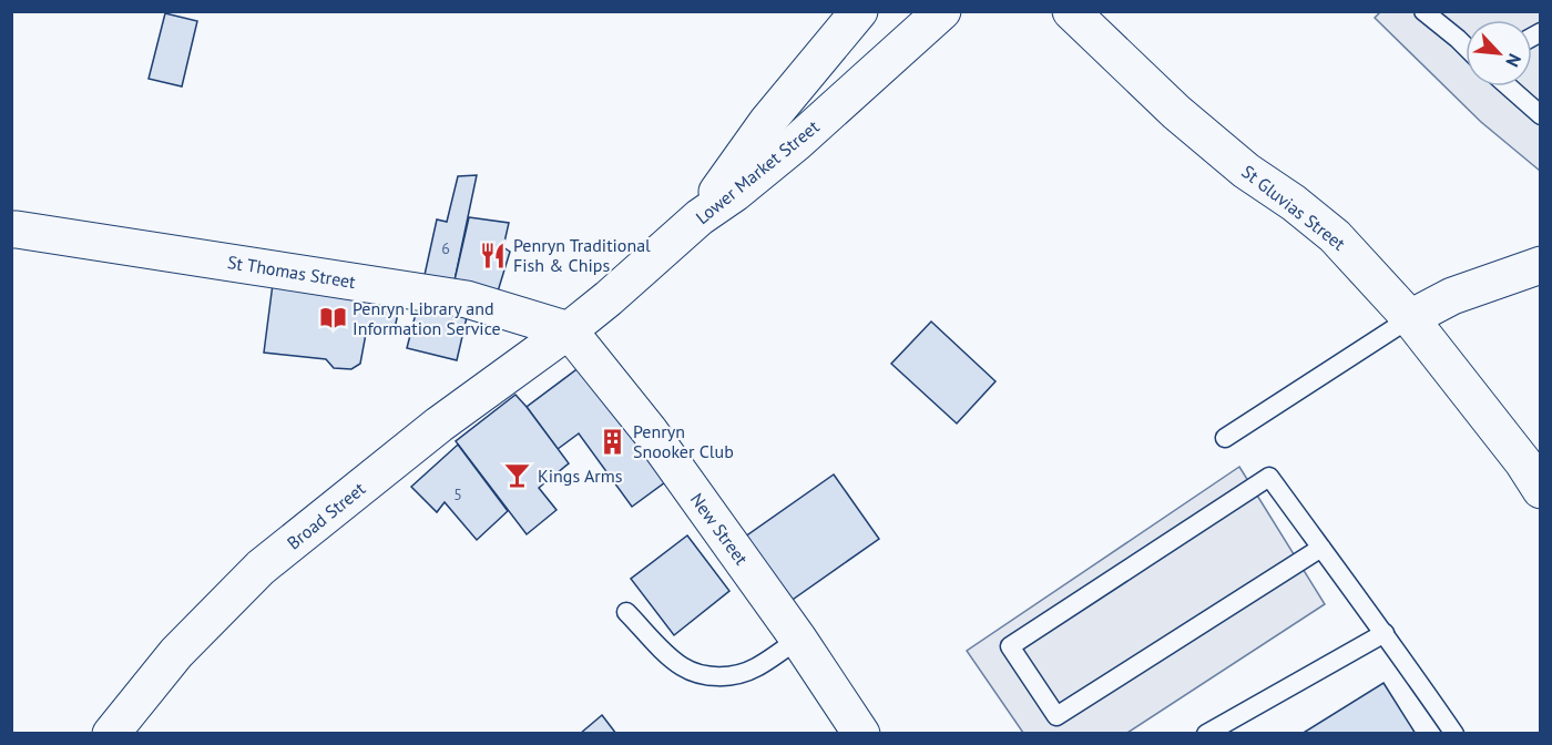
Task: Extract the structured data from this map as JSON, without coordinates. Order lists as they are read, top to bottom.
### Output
{
  "streets": {
    "street": [
      "Lower Market Street",
      "St Gluvias Street",
      "St Thomas Street",
      "Broad Street",
      "New Street"
    ]
  },
  "crossings": [
    ["Lower Market Street", "St Thomas Street"],
    ["Lower Market Street", "Broad Street"],
    ["Lower Market Street", "New Street"],
    ["St Thomas Street", "Broad Street"],
    ["St Thomas Street", "New Street"],
    ["Broad Street", "New Street"]
  ],
  "places": {
    "restaurant": ["Penryn Traditional Fish & Chips"],
    "library": ["Penryn Library and Information Service"],
    "building": ["Penryn Snooker Club"],
    "bar": ["Kings Arms"]
  },
  "house_numbers": ["6", "5"],
  "north": "bottom right"
}
